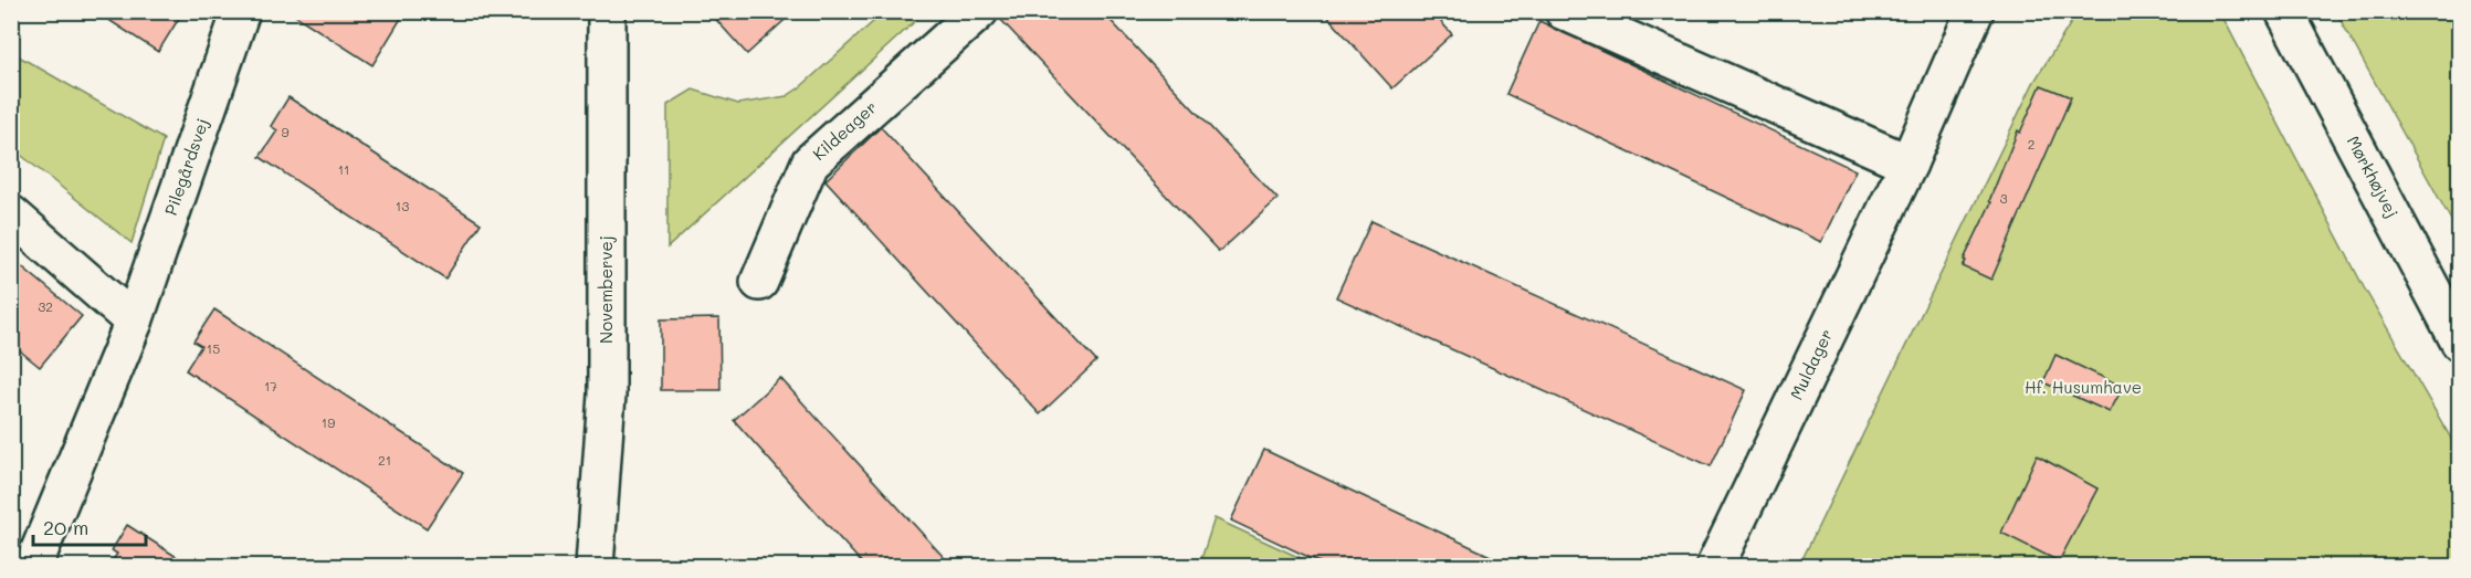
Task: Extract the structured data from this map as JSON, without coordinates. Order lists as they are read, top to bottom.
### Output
{
  "streets": {
    "street": [
      "Kildeager",
      "Pilegårdsvej",
      "Mørkhøjvej",
      "Novembervej",
      "Muldager"
    ]
  },
  "parks": ["Hf. Husumhave"],
  "house_numbers": [
    "9",
    "2",
    "11",
    "3",
    "13",
    "32",
    "15",
    "17",
    "19",
    "21"
  ],
  "scale_bar": "20 m"
}
